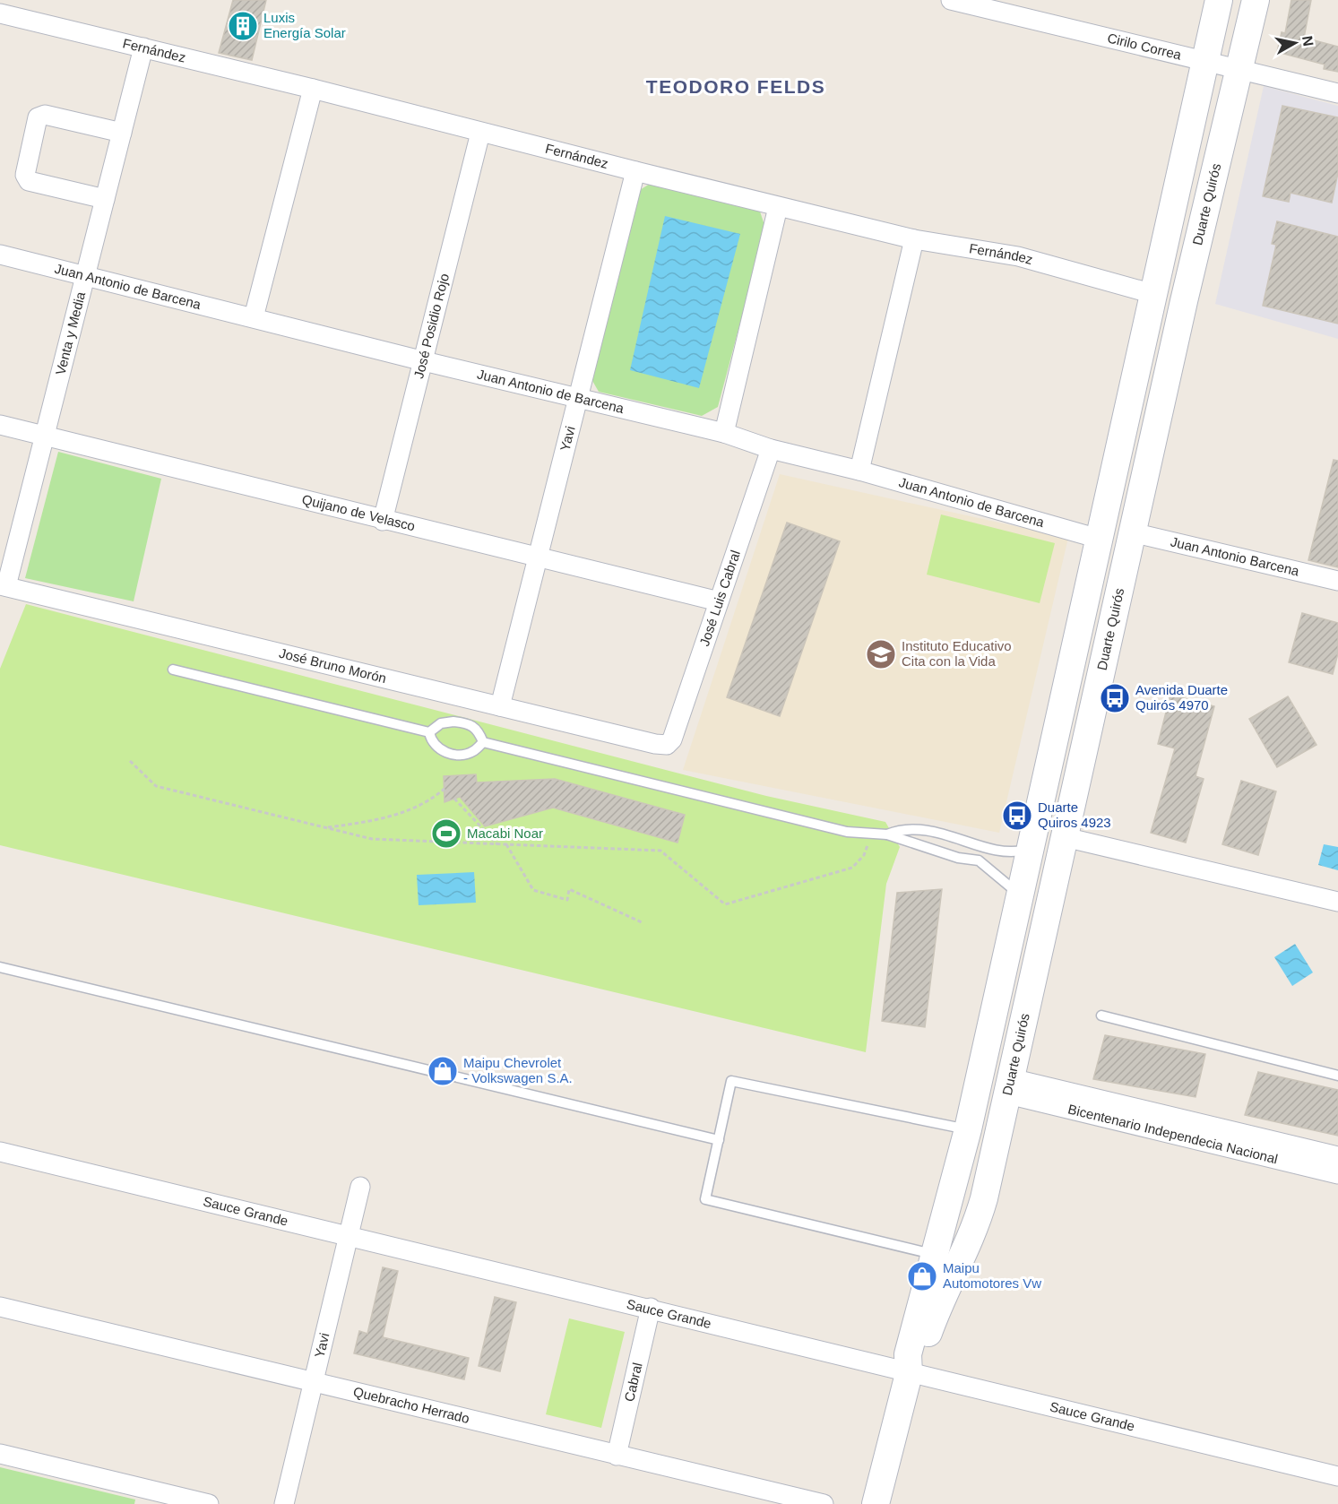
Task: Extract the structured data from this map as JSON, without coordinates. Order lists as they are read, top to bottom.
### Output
{
  "streets": {
    "main road": ["Duarte Quirós"],
    "street": [
      "Cirilo Correa",
      "Fernández",
      "Juan Antonio de Barcena",
      "José Posidio Rojo",
      "Venta y Media",
      "Yavi",
      "Quijano de Velasco",
      "Juan Antonio Barcena",
      "José Luis Cabral",
      "José Bruno Morón",
      "Bicentenario Independecia Nacional",
      "Sauce Grande",
      "Cabral",
      "Quebracho Herrado"
    ]
  },
  "crossings": [
    ["Cirilo Correa", "Duarte Quirós"],
    ["Fernández", "Duarte Quirós"],
    ["Fernández", "José Posidio Rojo"],
    ["Fernández", "Venta y Media"],
    ["Fernández", "Yavi"],
    ["Duarte Quirós", "Juan Antonio de Barcena"],
    ["Duarte Quirós", "Juan Antonio Barcena"],
    ["Duarte Quirós", "Bicentenario Independecia Nacional"],
    ["Duarte Quirós", "Sauce Grande"],
    ["Juan Antonio de Barcena", "José Posidio Rojo"],
    ["Juan Antonio de Barcena", "Venta y Media"],
    ["Juan Antonio de Barcena", "Yavi"],
    ["Juan Antonio de Barcena", "José Luis Cabral"],
    ["José Posidio Rojo", "Quijano de Velasco"],
    ["Venta y Media", "Quijano de Velasco"],
    ["Venta y Media", "José Bruno Morón"],
    ["Yavi", "Quijano de Velasco"],
    ["Yavi", "José Bruno Morón"],
    ["Yavi", "Sauce Grande"],
    ["Yavi", "Quebracho Herrado"],
    ["Quijano de Velasco", "José Luis Cabral"],
    ["José Luis Cabral", "José Bruno Morón"],
    ["Sauce Grande", "Cabral"],
    ["Cabral", "Quebracho Herrado"]
  ],
  "districts": ["TEODORO FELDS"],
  "places": {
    "building": ["Luxis Energía Solar"],
    "school or university": ["Instituto Educativo Cita con la Vida"],
    "bus stop": ["Avenida Duarte Quirós 4970", "Duarte Quiros 4923"],
    "sports": ["Macabi Noar"],
    "shop": ["Maipu Chevrolet - Volkswagen S.A.", "Maipu Automotores Vw"]
  },
  "north": "right"
}
